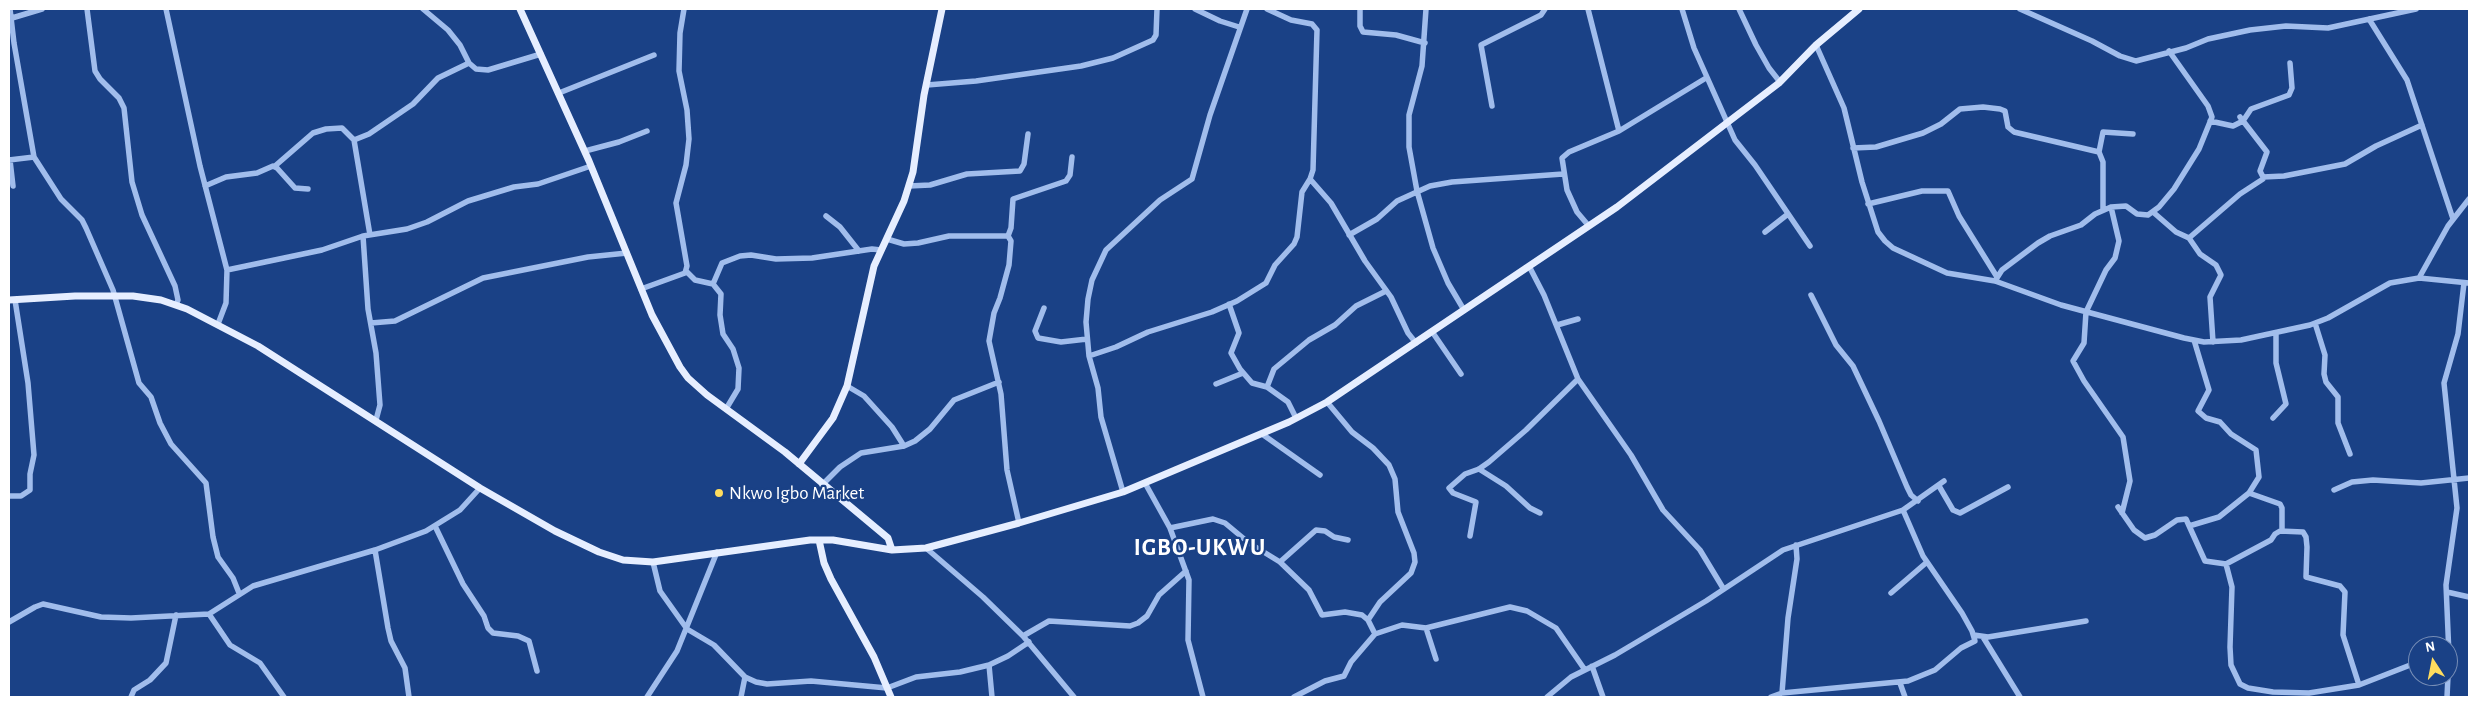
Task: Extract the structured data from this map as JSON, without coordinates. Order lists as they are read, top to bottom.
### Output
{
  "districts": ["IGBO-UKWU"],
  "places": ["Nkwo Igbo Market"],
  "north": "top"
}
